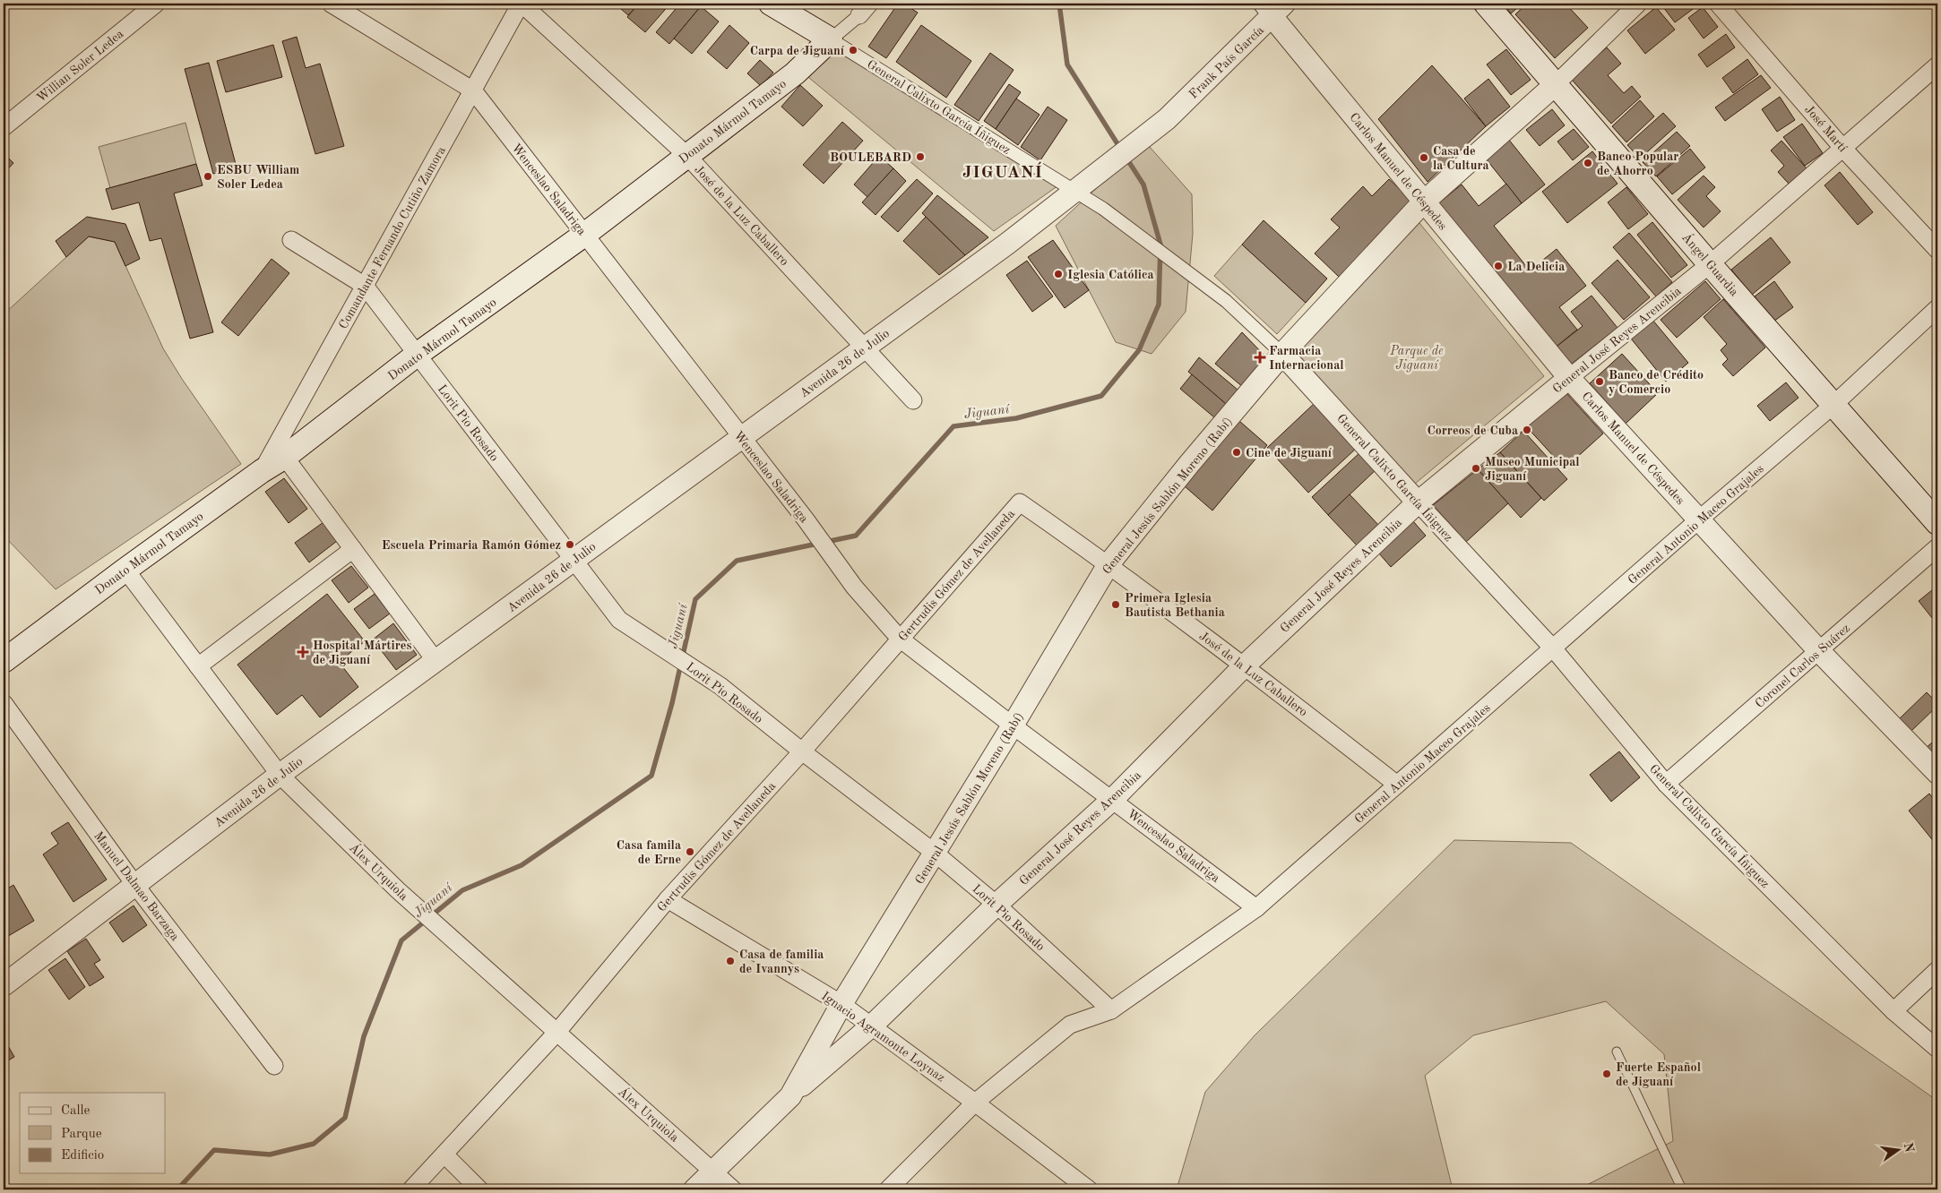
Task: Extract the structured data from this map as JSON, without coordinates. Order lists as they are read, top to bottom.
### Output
{
  "streets": {
    "main road": ["General Calixto García Íñiguez", "Donato Mármol Tamayo", "Ángel Guardia"],
    "street": [
      "Frank País García",
      "Willian Soler Ledea",
      "José Martí",
      "Carlos Manuel de Céspedes",
      "Wenceslao Saladriga",
      "José de la Luz Caballero",
      "Comandante Fernando Cutiño Zamora",
      "General José Reyes Arencibia",
      "Avenida 26 de Julio",
      "Lorit Pio Rosado",
      "General Jesús Sablón Moreno (Rabí)",
      "General Antonio Maceo Grajales",
      "Gertrudis Gómez de Avellaneda",
      "Coronel Carlos Suárez",
      "Álex Urquiola",
      "Manuel Dalmao Barzaga",
      "Ignacio Agramonte Loynaz"
    ]
  },
  "crossings": [
    ["Frank País García", "Carlos Manuel de Céspedes"],
    ["Frank País García", "Avenida 26 de Julio"],
    ["General Calixto García Íñiguez", "Donato Mármol Tamayo"],
    ["General Calixto García Íñiguez", "General José Reyes Arencibia"],
    ["General Calixto García Íñiguez", "Avenida 26 de Julio"],
    ["General Calixto García Íñiguez", "General Jesús Sablón Moreno (Rabí)"],
    ["General Calixto García Íñiguez", "General Antonio Maceo Grajales"],
    ["General Calixto García Íñiguez", "Coronel Carlos Suárez"],
    ["Donato Mármol Tamayo", "Wenceslao Saladriga"],
    ["Donato Mármol Tamayo", "José de la Luz Caballero"],
    ["Donato Mármol Tamayo", "Comandante Fernando Cutiño Zamora"],
    ["Donato Mármol Tamayo", "Lorit Pio Rosado"],
    ["Donato Mármol Tamayo", "Álex Urquiola"],
    ["José Martí", "General José Reyes Arencibia"],
    ["Carlos Manuel de Céspedes", "General José Reyes Arencibia"],
    ["Carlos Manuel de Céspedes", "General Jesús Sablón Moreno (Rabí)"],
    ["Carlos Manuel de Céspedes", "General Antonio Maceo Grajales"],
    ["Carlos Manuel de Céspedes", "Coronel Carlos Suárez"],
    ["Wenceslao Saladriga", "Comandante Fernando Cutiño Zamora"],
    ["Wenceslao Saladriga", "General José Reyes Arencibia"],
    ["Wenceslao Saladriga", "Avenida 26 de Julio"],
    ["Wenceslao Saladriga", "General Jesús Sablón Moreno (Rabí)"],
    ["Wenceslao Saladriga", "General Antonio Maceo Grajales"],
    ["Wenceslao Saladriga", "Gertrudis Gómez de Avellaneda"],
    ["José de la Luz Caballero", "Comandante Fernando Cutiño Zamora"],
    ["José de la Luz Caballero", "General José Reyes Arencibia"],
    ["José de la Luz Caballero", "Avenida 26 de Julio"],
    ["José de la Luz Caballero", "General Jesús Sablón Moreno (Rabí)"],
    ["José de la Luz Caballero", "General Antonio Maceo Grajales"],
    ["José de la Luz Caballero", "Gertrudis Gómez de Avellaneda"],
    ["Comandante Fernando Cutiño Zamora", "Lorit Pio Rosado"],
    ["Ángel Guardia", "General José Reyes Arencibia"],
    ["Ángel Guardia", "General Jesús Sablón Moreno (Rabí)"],
    ["Ángel Guardia", "General Antonio Maceo Grajales"],
    ["General José Reyes Arencibia", "Lorit Pio Rosado"],
    ["General José Reyes Arencibia", "General Jesús Sablón Moreno (Rabí)"],
    ["General José Reyes Arencibia", "Ignacio Agramonte Loynaz"],
    ["Avenida 26 de Julio", "Lorit Pio Rosado"],
    ["Avenida 26 de Julio", "Álex Urquiola"],
    ["Avenida 26 de Julio", "Manuel Dalmao Barzaga"],
    ["Lorit Pio Rosado", "General Jesús Sablón Moreno (Rabí)"],
    ["Lorit Pio Rosado", "General Antonio Maceo Grajales"],
    ["Lorit Pio Rosado", "Gertrudis Gómez de Avellaneda"],
    ["General Jesús Sablón Moreno (Rabí)", "Álex Urquiola"],
    ["General Jesús Sablón Moreno (Rabí)", "Ignacio Agramonte Loynaz"],
    ["General Antonio Maceo Grajales", "Ignacio Agramonte Loynaz"],
    ["Gertrudis Gómez de Avellaneda", "Álex Urquiola"],
    ["Gertrudis Gómez de Avellaneda", "Ignacio Agramonte Loynaz"]
  ],
  "districts": ["JIGUANÍ"],
  "water": ["Jiguaní"],
  "parks": ["Parque de Jiguaní"],
  "places": {
    "other": [
      "Carpa de Jiguaní",
      "BOULEBARD",
      "Casa de la Cultura",
      "Banco Popular de Ahorro",
      "ESBU William Soler Ledea",
      "La Delicia",
      "Iglesia Católica",
      "Banco de Crédito y Comercio",
      "Correos de Cuba",
      "Cine de Jiguaní",
      "Museo Municipal Jiguaní",
      "Escuela Primaria Ramón Gómez",
      "Primera Iglesia Bautista Bethania",
      "Casa famila de Erne",
      "Casa de familia de Ivannys",
      "Fuerte Español de Jiguaní"
    ],
    "health": ["Farmacia Internacional", "Hospital Mártires de Jiguaní"]
  },
  "legend": ["Calle", "Parque", "Edificio"],
  "north": "right"
}
